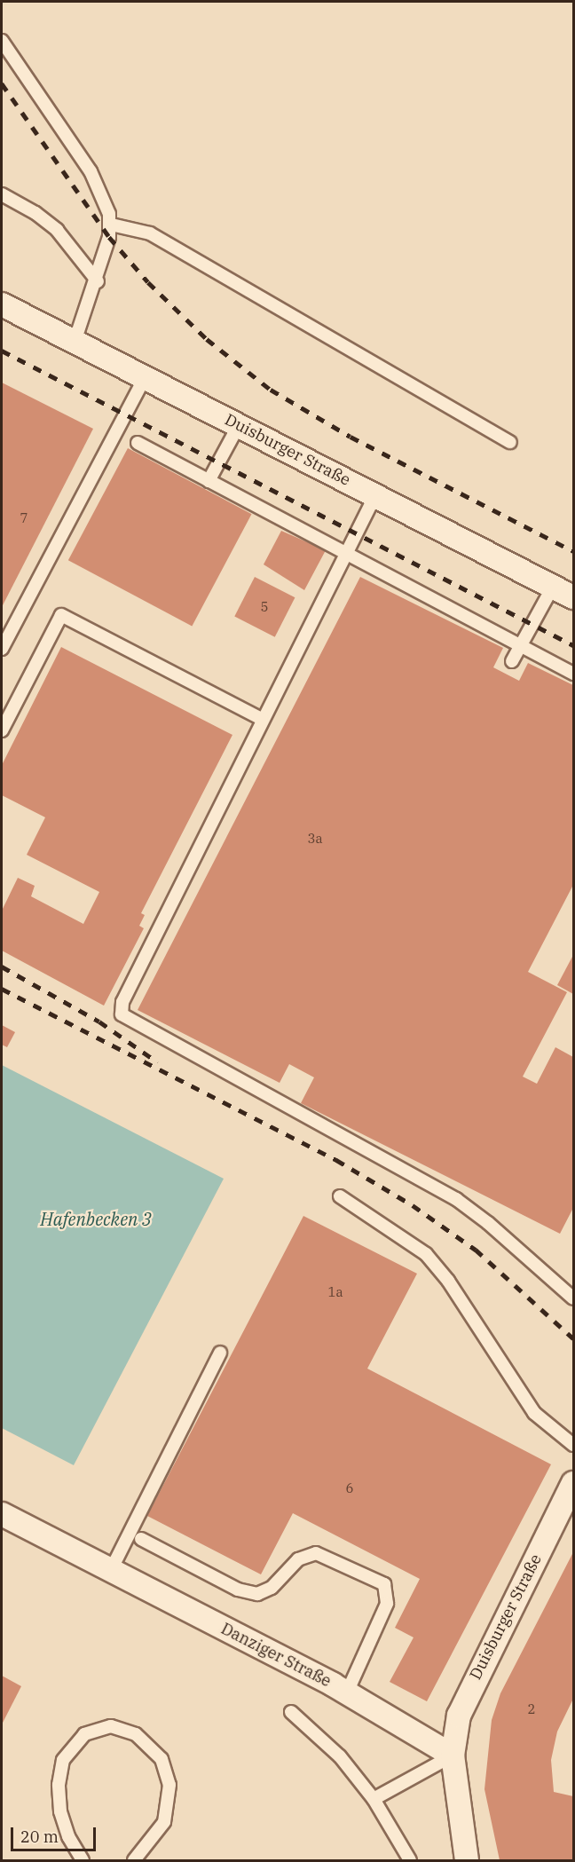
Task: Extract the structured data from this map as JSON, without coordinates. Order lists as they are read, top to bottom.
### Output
{
  "streets": {
    "street": ["Duisburger Straße", "Danziger Straße"]
  },
  "crossings": [
    ["Duisburger Straße", "Danziger Straße"]
  ],
  "water": ["Hafenbecken 3"],
  "house_numbers": [
    "7",
    "5",
    "3a",
    "1a",
    "6",
    "2"
  ],
  "scale_bar": "20 m"
}
